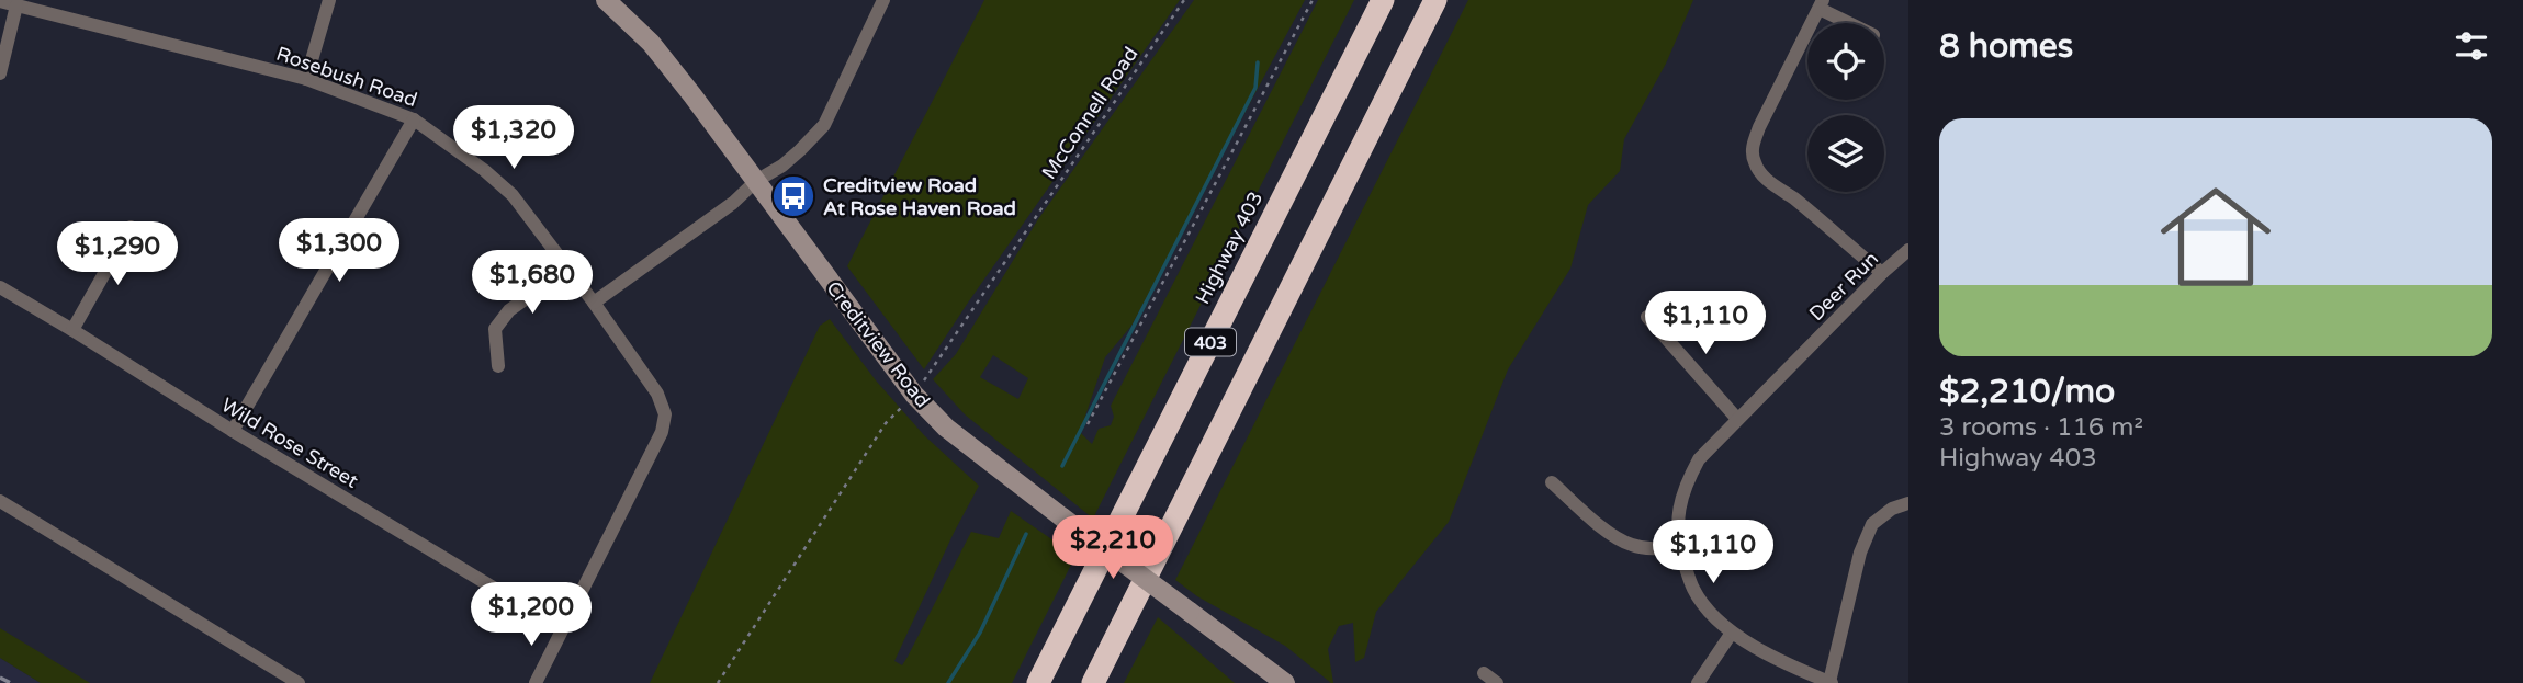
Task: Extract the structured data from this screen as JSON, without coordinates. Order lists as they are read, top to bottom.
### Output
{
  "streets": {
    "highway": ["Highway 403", "403"],
    "main road": ["Creditview Road"],
    "street": ["Rosebush Road", "Deer Run", "Wild Rose Street"],
    "path": ["McConnell Road"]
  },
  "crossings": [
    ["Rosebush Road", "Wild Rose Street"],
    ["McConnell Road", "Creditview Road"]
  ],
  "places": {
    "bus stop": ["Creditview Road At Rose Haven Road"]
  },
  "page": {
    "heading": "8 homes",
    "list": [
      {
        "name": "$2,210/mo",
        "note": "3 rooms · 116 m² · Highway 403"
      }
    ],
    "price": [
      "$1,320",
      "$1,300",
      "$1,290",
      "$1,680",
      "$1,110",
      "$2,210",
      "$1,110",
      "$1,200"
    ]
  }
}
